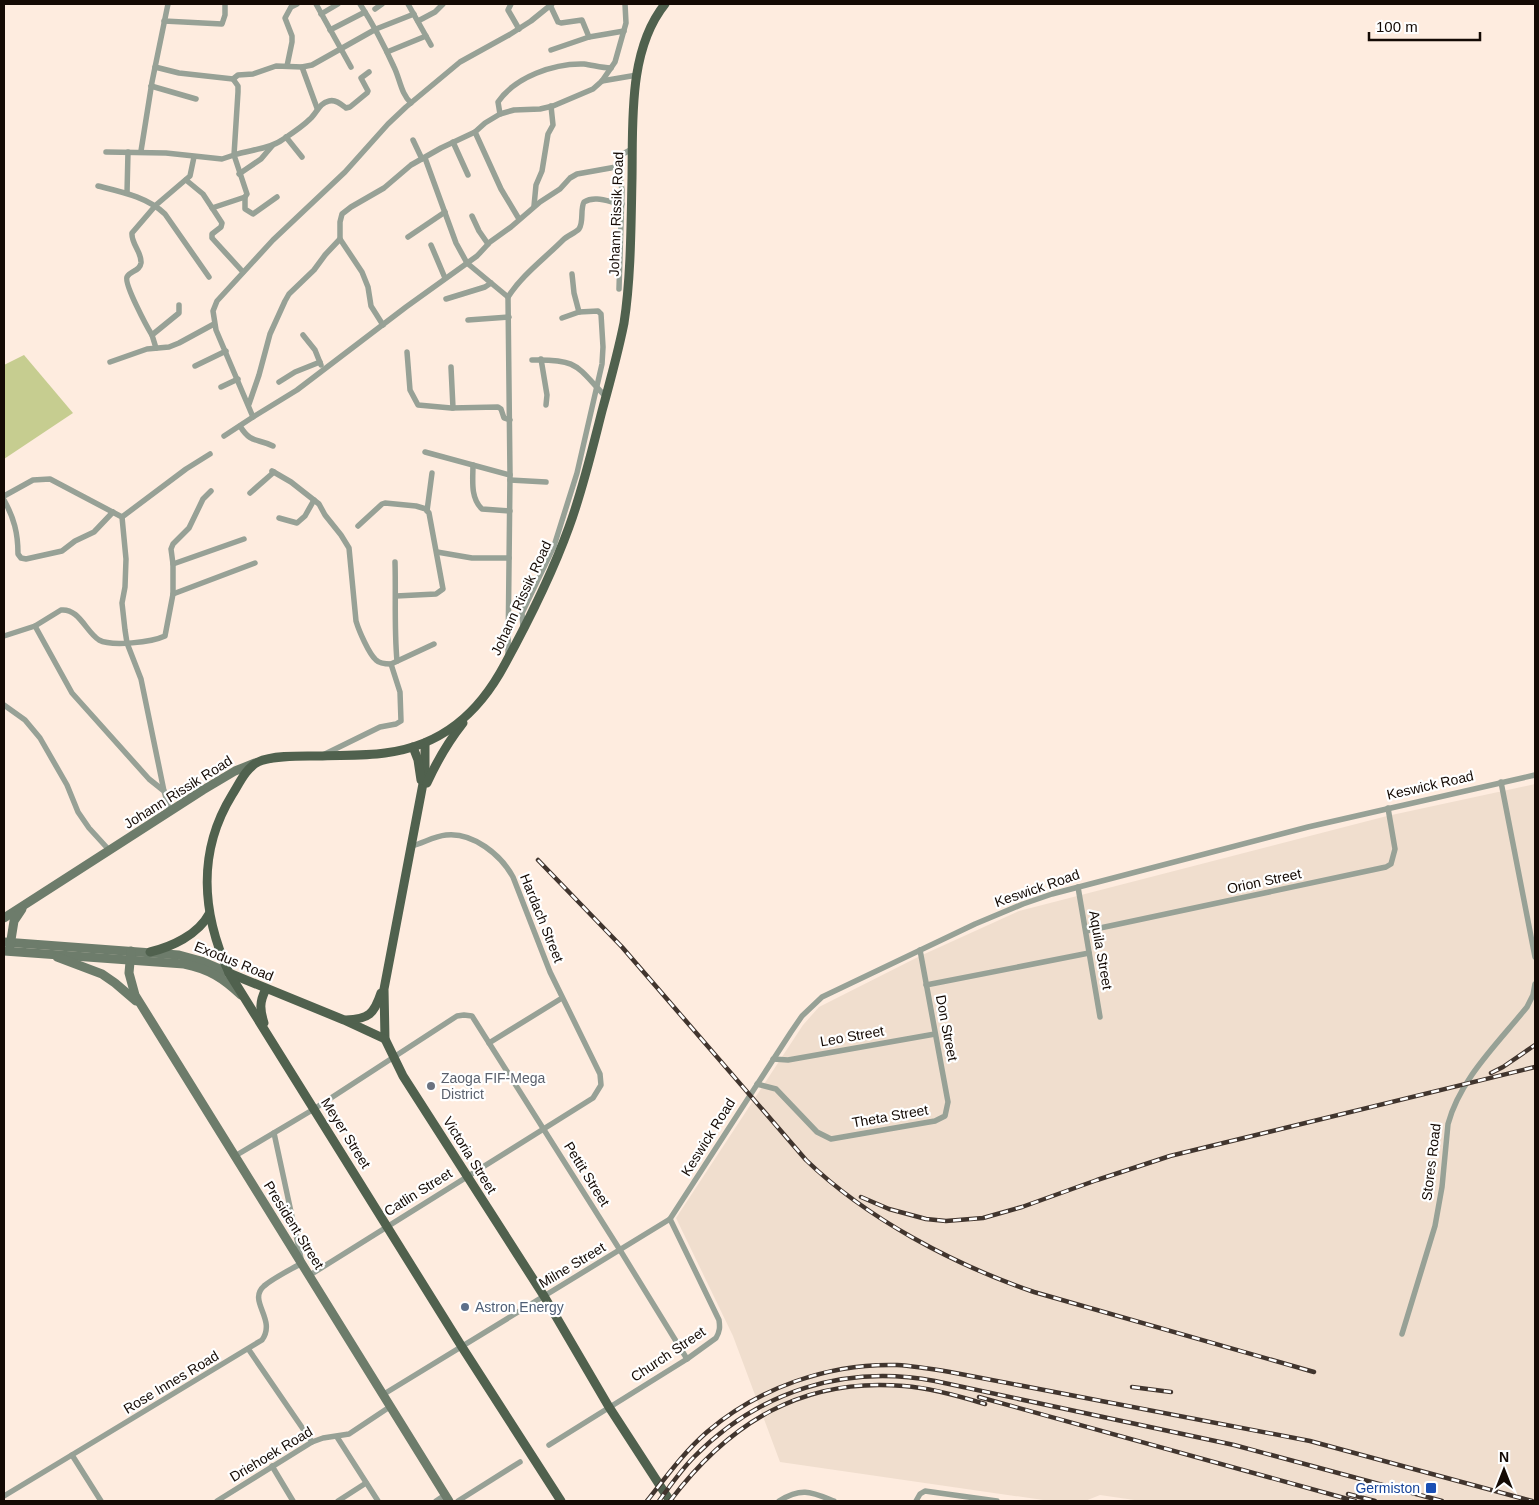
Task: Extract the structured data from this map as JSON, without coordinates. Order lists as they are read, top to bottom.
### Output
{
  "streets": {
    "main road": [
      "Johann Rissik Road",
      "Exodus Road",
      "Meyer Street",
      "Victoria Street"
    ],
    "street": [
      "Keswick Road",
      "Orion Street",
      "Hardach Street",
      "Aquila Street",
      "Don Street",
      "Leo Street",
      "Theta Street",
      "Stores Road",
      "Pettit Street",
      "Catlin Street",
      "President Street",
      "Milne Street",
      "Church Street",
      "Rose Innes Road",
      "Driehoek Road"
    ]
  },
  "crossings": [
    ["Johann Rissik Road", "Exodus Road"],
    ["Johann Rissik Road", "Meyer Street"],
    ["Johann Rissik Road", "Victoria Street"],
    ["Keswick Road", "Orion Street"],
    ["Keswick Road", "Aquila Street"],
    ["Keswick Road", "Don Street"],
    ["Keswick Road", "Leo Street"],
    ["Keswick Road", "Theta Street"],
    ["Keswick Road", "Milne Street"],
    ["Keswick Road", "Church Street"],
    ["Orion Street", "Aquila Street"],
    ["Hardach Street", "Victoria Street"],
    ["Hardach Street", "Catlin Street"],
    ["Exodus Road", "Meyer Street"],
    ["Exodus Road", "Victoria Street"],
    ["Exodus Road", "President Street"],
    ["Don Street", "Leo Street"],
    ["Don Street", "Theta Street"],
    ["Meyer Street", "Catlin Street"],
    ["Meyer Street", "Milne Street"],
    ["Victoria Street", "Pettit Street"],
    ["Victoria Street", "Catlin Street"],
    ["Victoria Street", "Milne Street"],
    ["Victoria Street", "Church Street"],
    ["Pettit Street", "Catlin Street"],
    ["Pettit Street", "Milne Street"],
    ["Pettit Street", "Church Street"],
    ["Catlin Street", "President Street"],
    ["President Street", "Milne Street"],
    ["President Street", "Rose Innes Road"],
    ["President Street", "Driehoek Road"],
    ["Milne Street", "Church Street"]
  ],
  "places": {
    "other": ["Zaoga FIF-Mega District", "Astron Energy"],
    "transit": ["Germiston"]
  },
  "scale_bar": "100 m",
  "north": "top"
}
